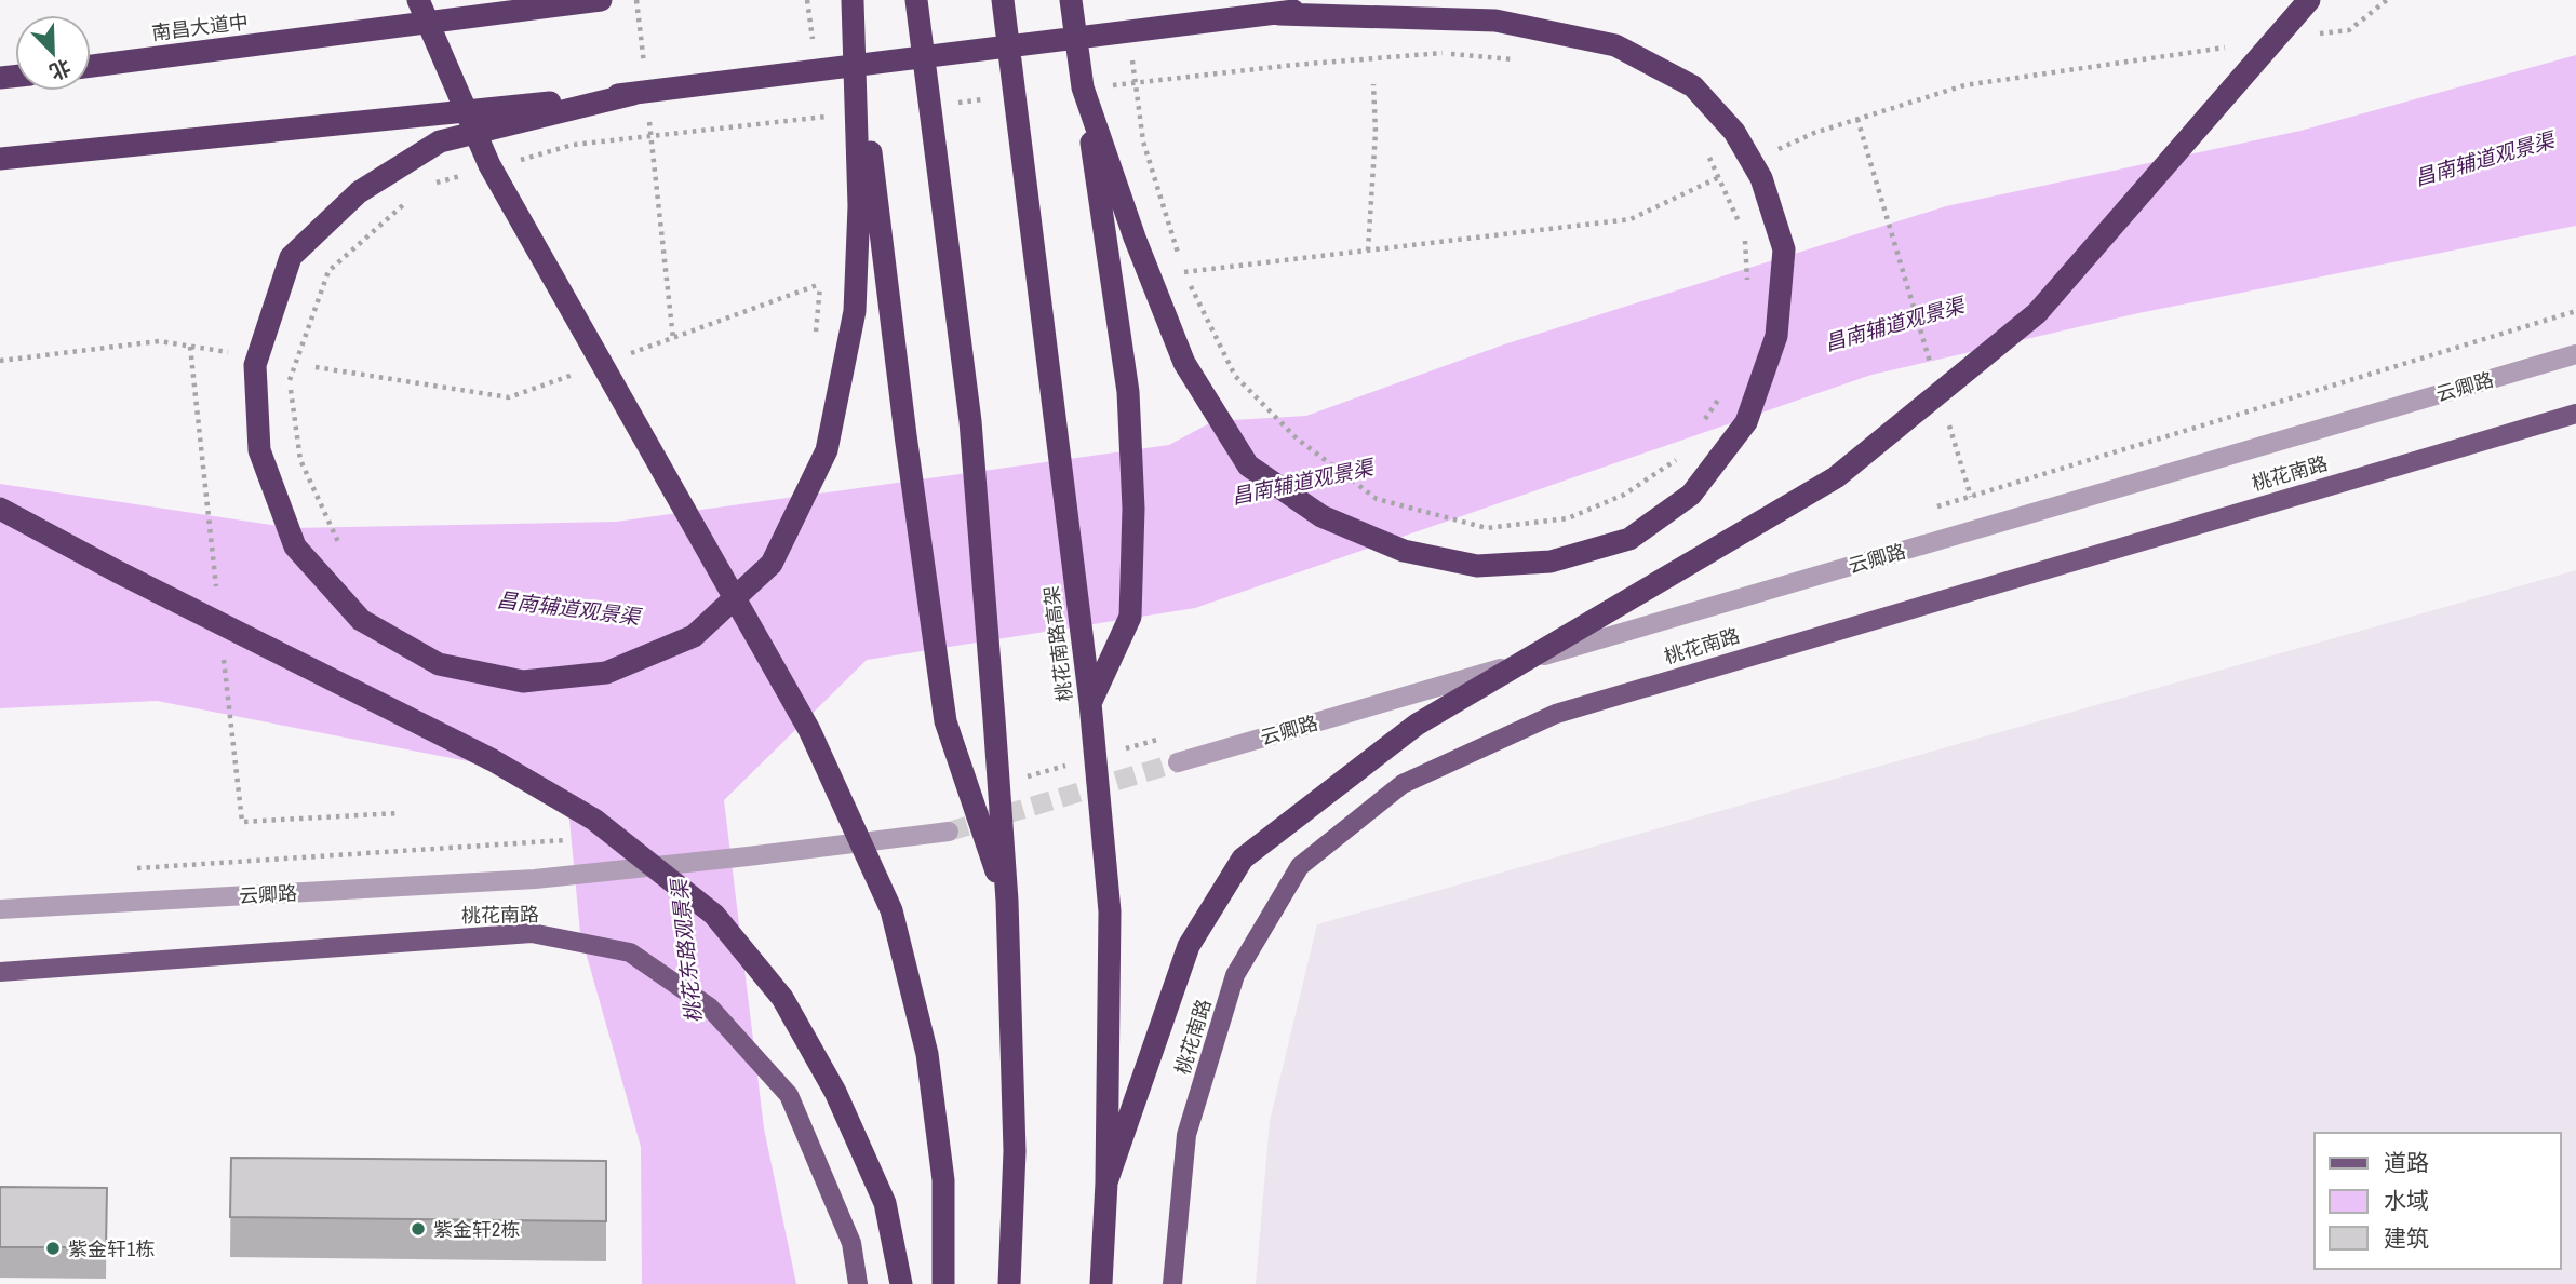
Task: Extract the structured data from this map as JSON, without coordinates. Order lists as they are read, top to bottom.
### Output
{
  "streets": {
    "highway": ["南昌大道中", "桃花南路高架"],
    "main road": ["桃花南路"],
    "street": ["云卿路"]
  },
  "water": ["昌南辅道观景渠", "桃花东路观景渠"],
  "places": ["紫金轩2栋", "紫金轩1栋"],
  "legend": ["道路", "水域", "建筑"],
  "north": "bottom right"
}
